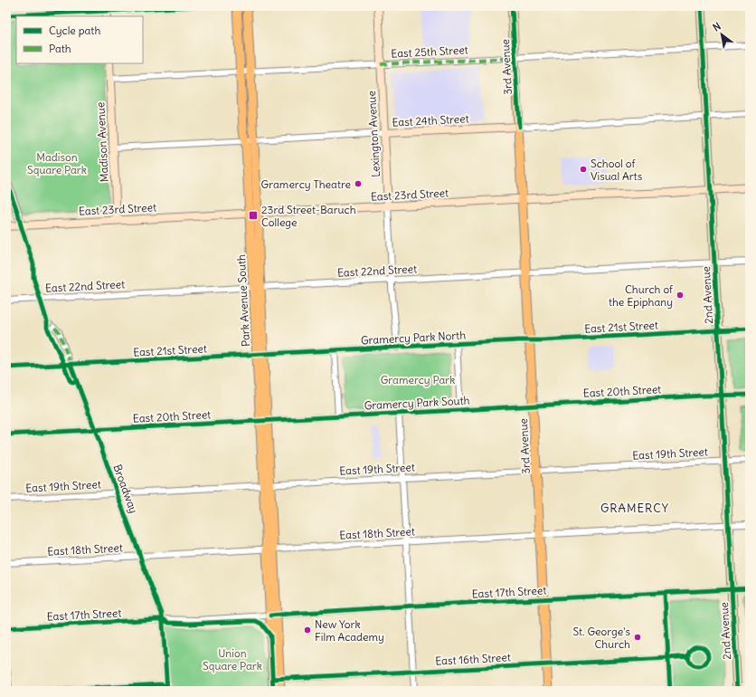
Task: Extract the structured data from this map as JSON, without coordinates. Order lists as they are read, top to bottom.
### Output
{
  "streets": {
    "main road": [
      "3rd Avenue",
      "East 24th Street",
      "Lexington Avenue",
      "Madison Avenue",
      "East 23rd Street",
      "2nd Avenue",
      "Park Avenue South"
    ],
    "street": [
      "East 25th Street",
      "East 22nd Street",
      "East 21st Street",
      "Gramercy Park North",
      "East 20th Street",
      "Gramercy Park South",
      "East 19th Street",
      "Broadway",
      "East 18th Street",
      "East 17th Street",
      "East 16th Street"
    ]
  },
  "crossings": [
    ["East 25th Street", "3rd Avenue"],
    ["East 25th Street", "Lexington Avenue"],
    ["East 25th Street", "Madison Avenue"],
    ["East 25th Street", "2nd Avenue"],
    ["East 25th Street", "Park Avenue South"],
    ["3rd Avenue", "East 24th Street"],
    ["3rd Avenue", "East 23rd Street"],
    ["3rd Avenue", "East 22nd Street"],
    ["3rd Avenue", "East 21st Street"],
    ["3rd Avenue", "East 20th Street"],
    ["3rd Avenue", "East 19th Street"],
    ["3rd Avenue", "East 18th Street"],
    ["3rd Avenue", "East 17th Street"],
    ["3rd Avenue", "East 16th Street"],
    ["East 24th Street", "Lexington Avenue"],
    ["East 24th Street", "Madison Avenue"],
    ["East 24th Street", "2nd Avenue"],
    ["East 24th Street", "Park Avenue South"],
    ["Lexington Avenue", "East 23rd Street"],
    ["Lexington Avenue", "East 22nd Street"],
    ["Lexington Avenue", "Gramercy Park North"],
    ["Madison Avenue", "East 23rd Street"],
    ["East 23rd Street", "2nd Avenue"],
    ["East 23rd Street", "Park Avenue South"],
    ["East 23rd Street", "Broadway"],
    ["East 22nd Street", "2nd Avenue"],
    ["East 22nd Street", "Park Avenue South"],
    ["East 22nd Street", "Broadway"],
    ["2nd Avenue", "East 21st Street"],
    ["2nd Avenue", "East 20th Street"],
    ["2nd Avenue", "East 19th Street"],
    ["2nd Avenue", "East 18th Street"],
    ["2nd Avenue", "East 17th Street"],
    ["Park Avenue South", "East 21st Street"],
    ["Park Avenue South", "East 20th Street"],
    ["Park Avenue South", "East 19th Street"],
    ["Park Avenue South", "East 18th Street"],
    ["Park Avenue South", "East 17th Street"],
    ["Park Avenue South", "East 16th Street"],
    ["East 21st Street", "Gramercy Park North"],
    ["East 21st Street", "Broadway"],
    ["East 20th Street", "Gramercy Park South"],
    ["East 20th Street", "Broadway"],
    ["East 19th Street", "Broadway"],
    ["Broadway", "East 18th Street"],
    ["Broadway", "East 17th Street"]
  ],
  "districts": ["GRAMERCY"],
  "parks": ["Madison Square Park", "Gramercy Park", "Union Square Park"],
  "places": {
    "other": [
      "School of Visual Arts",
      "Gramercy Theatre",
      "Church of the Epiphany",
      "New York Film Academy",
      "St. George's Church"
    ],
    "transit": ["23rd Street-Baruch College"]
  },
  "legend": ["Cycle path", "Path"],
  "north": "top left"
}
